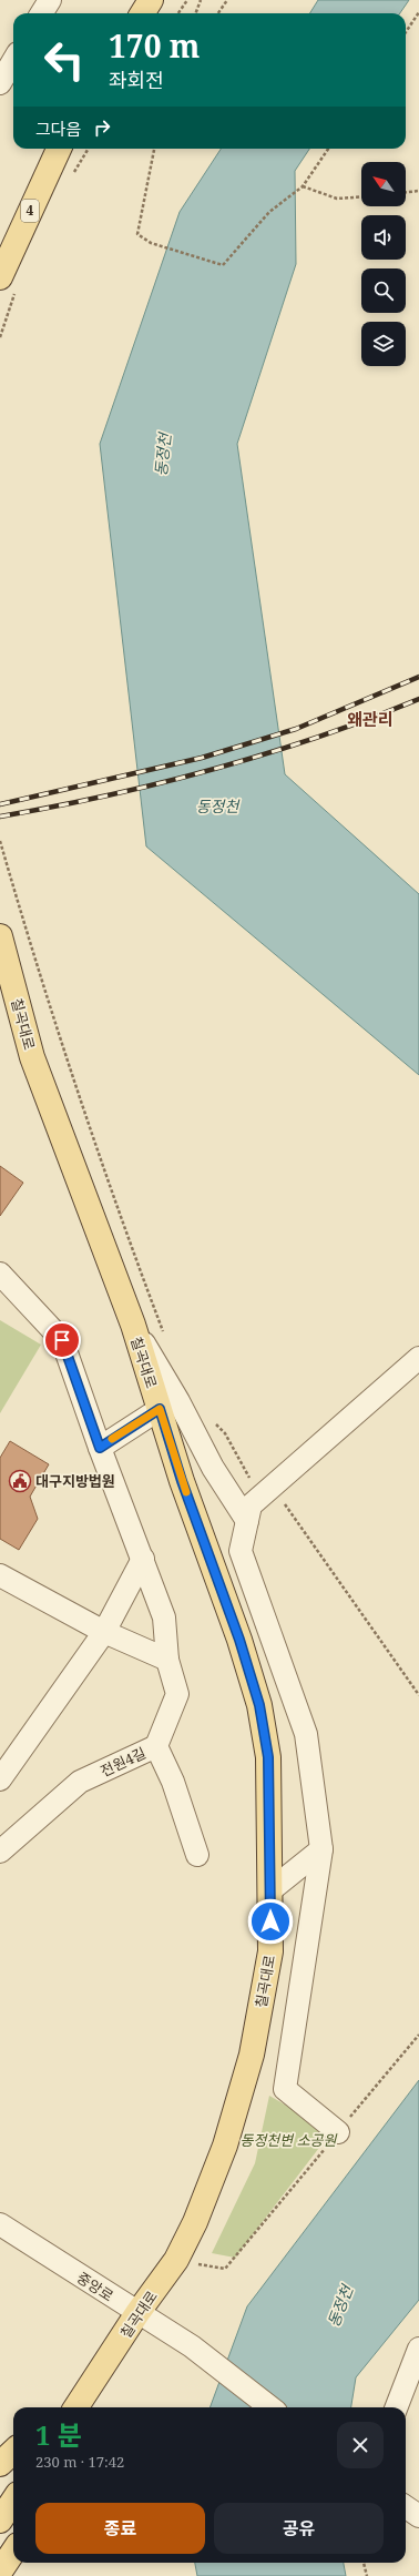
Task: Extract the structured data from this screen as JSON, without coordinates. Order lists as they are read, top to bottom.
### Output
{
  "streets": {
    "main road": ["4", "칠곡대로"],
    "street": ["전원4길", "중앙로"]
  },
  "crossings": [
    ["칠곡대로", "중앙로"]
  ],
  "districts": ["왜관리"],
  "water": ["동정천"],
  "parks": ["동정천변 소공원"],
  "places": {
    "public building": ["대구지방법원"]
  },
  "north": "top left",
  "page": {
    "turn": ["170 m", "좌회전"],
    "then": "그다음",
    "heading": ["1 분", "230 m · 17:42"],
    "buttons": ["종료", "공유"]
  }
}
